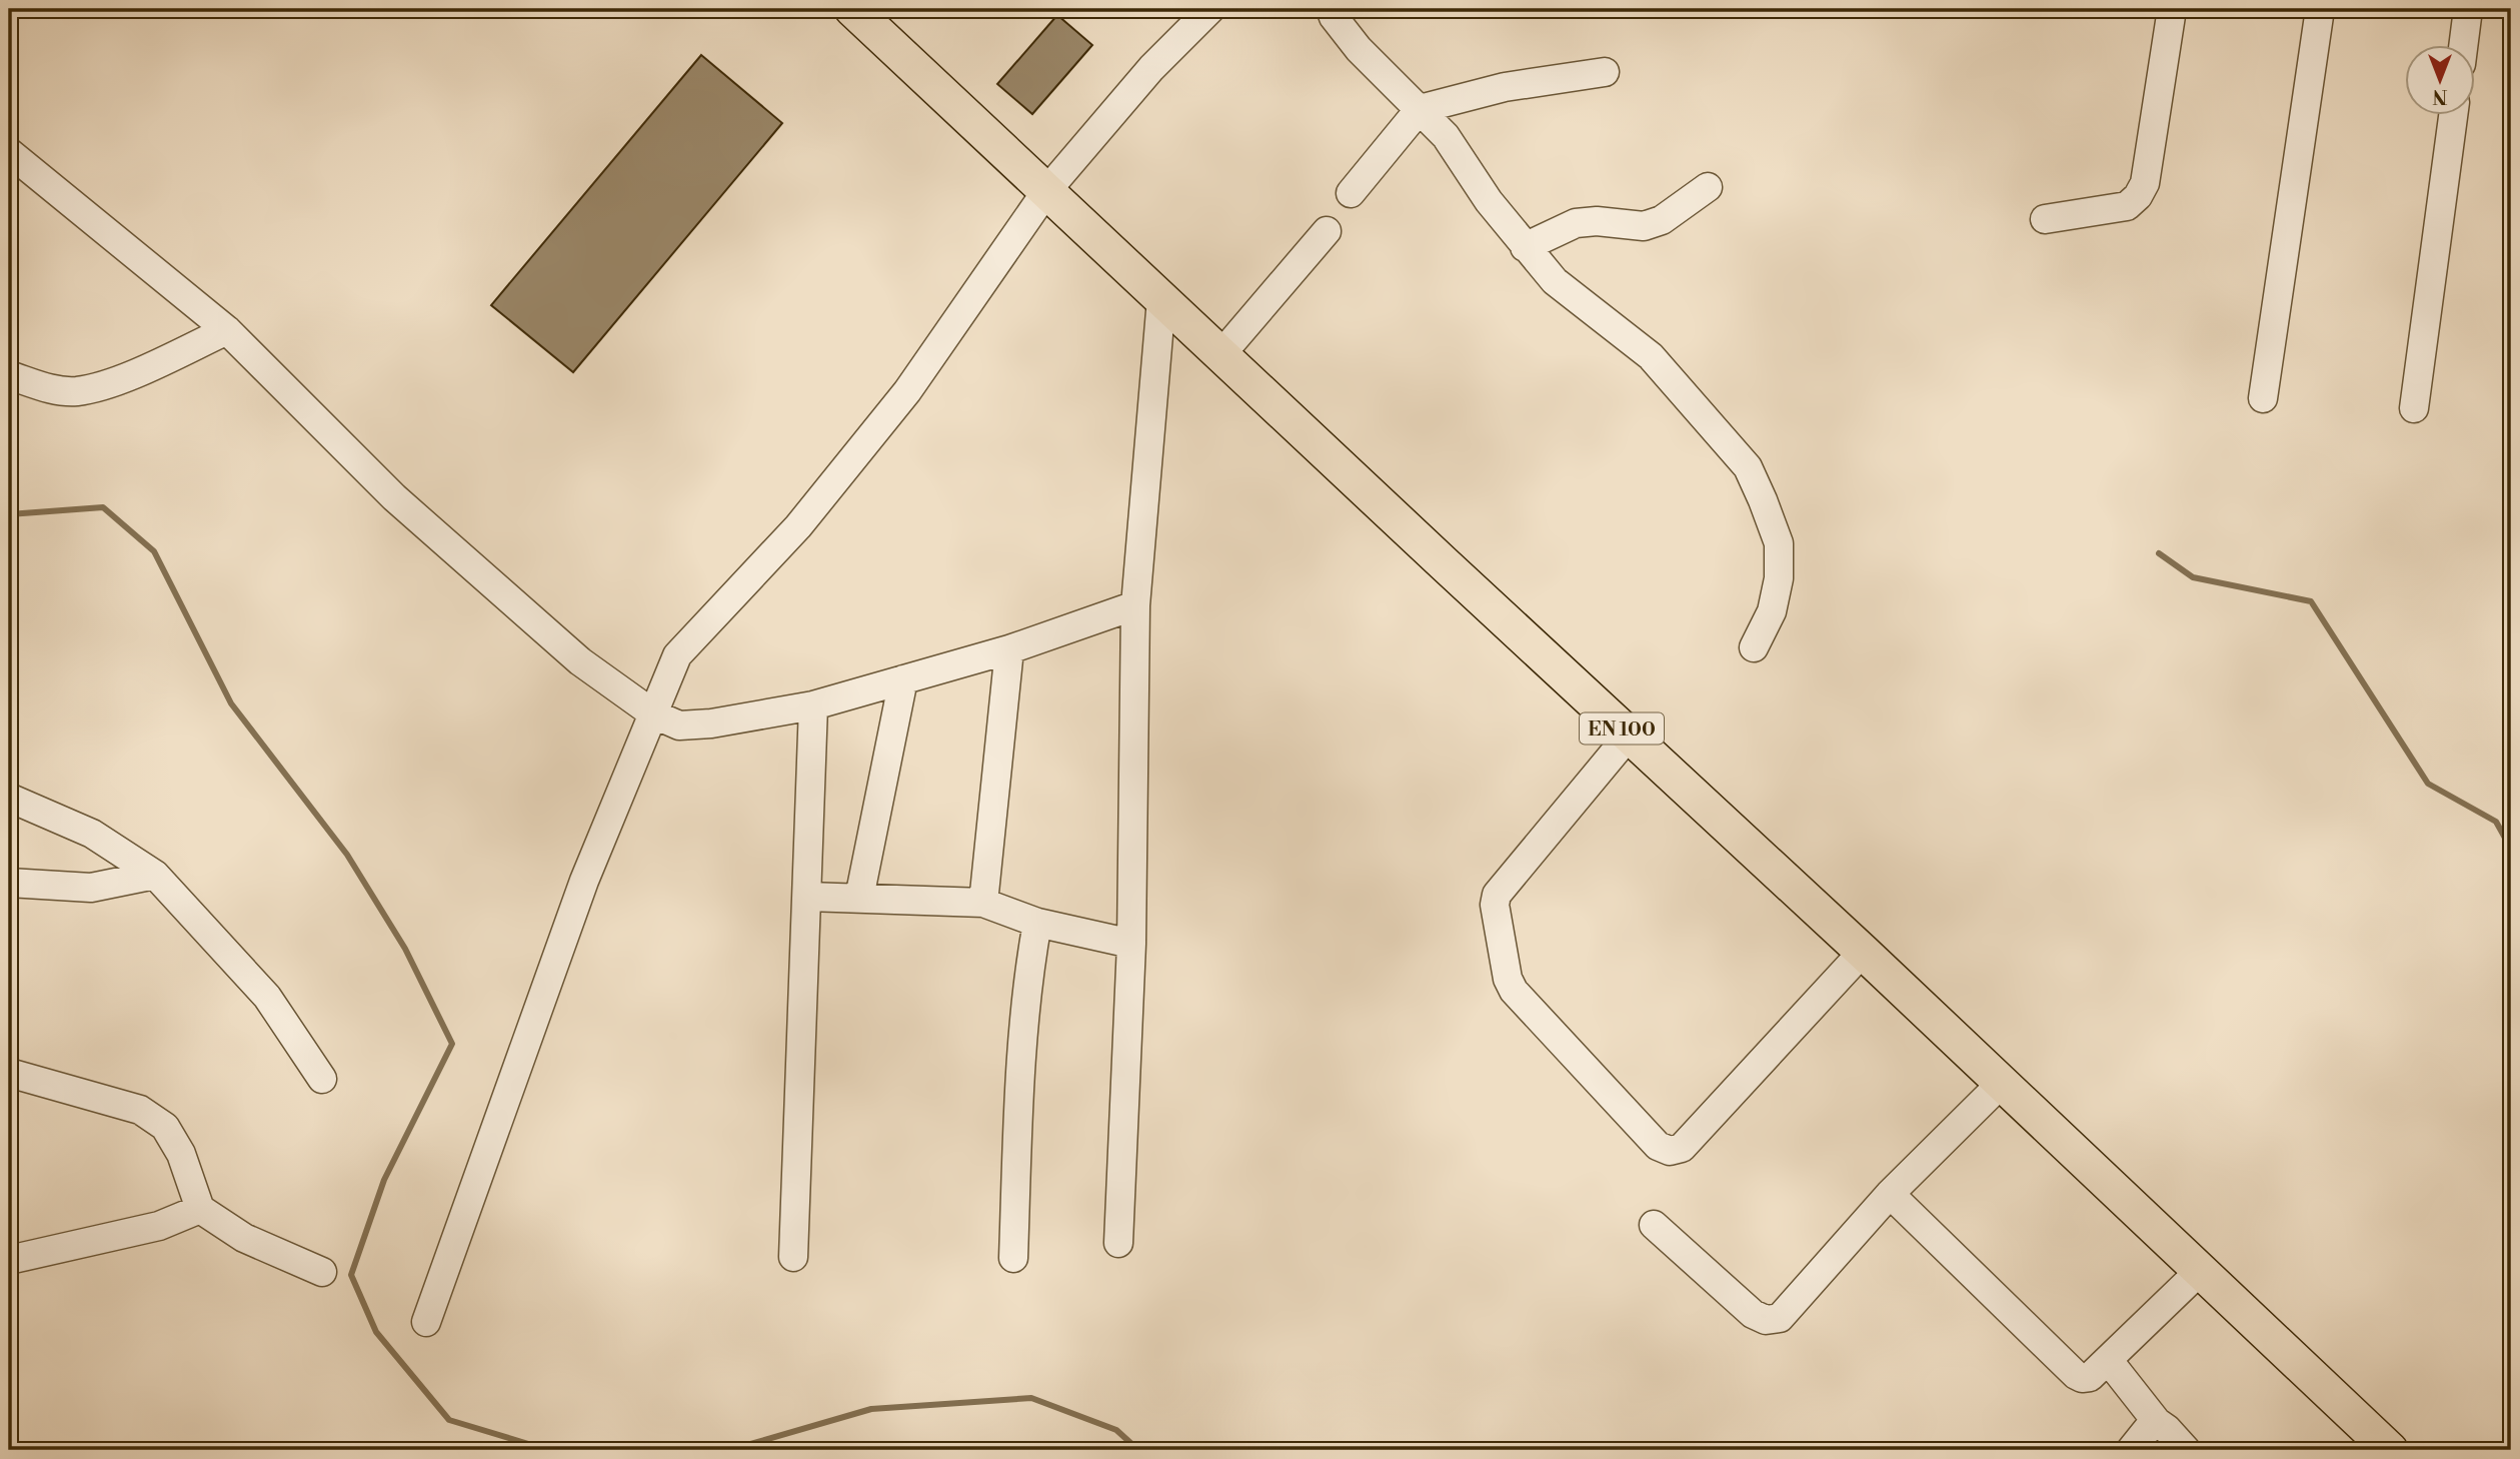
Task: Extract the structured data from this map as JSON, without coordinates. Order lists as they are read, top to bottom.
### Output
{
  "streets": {
    "main road": ["EN 100"]
  },
  "north": "bottom"
}
